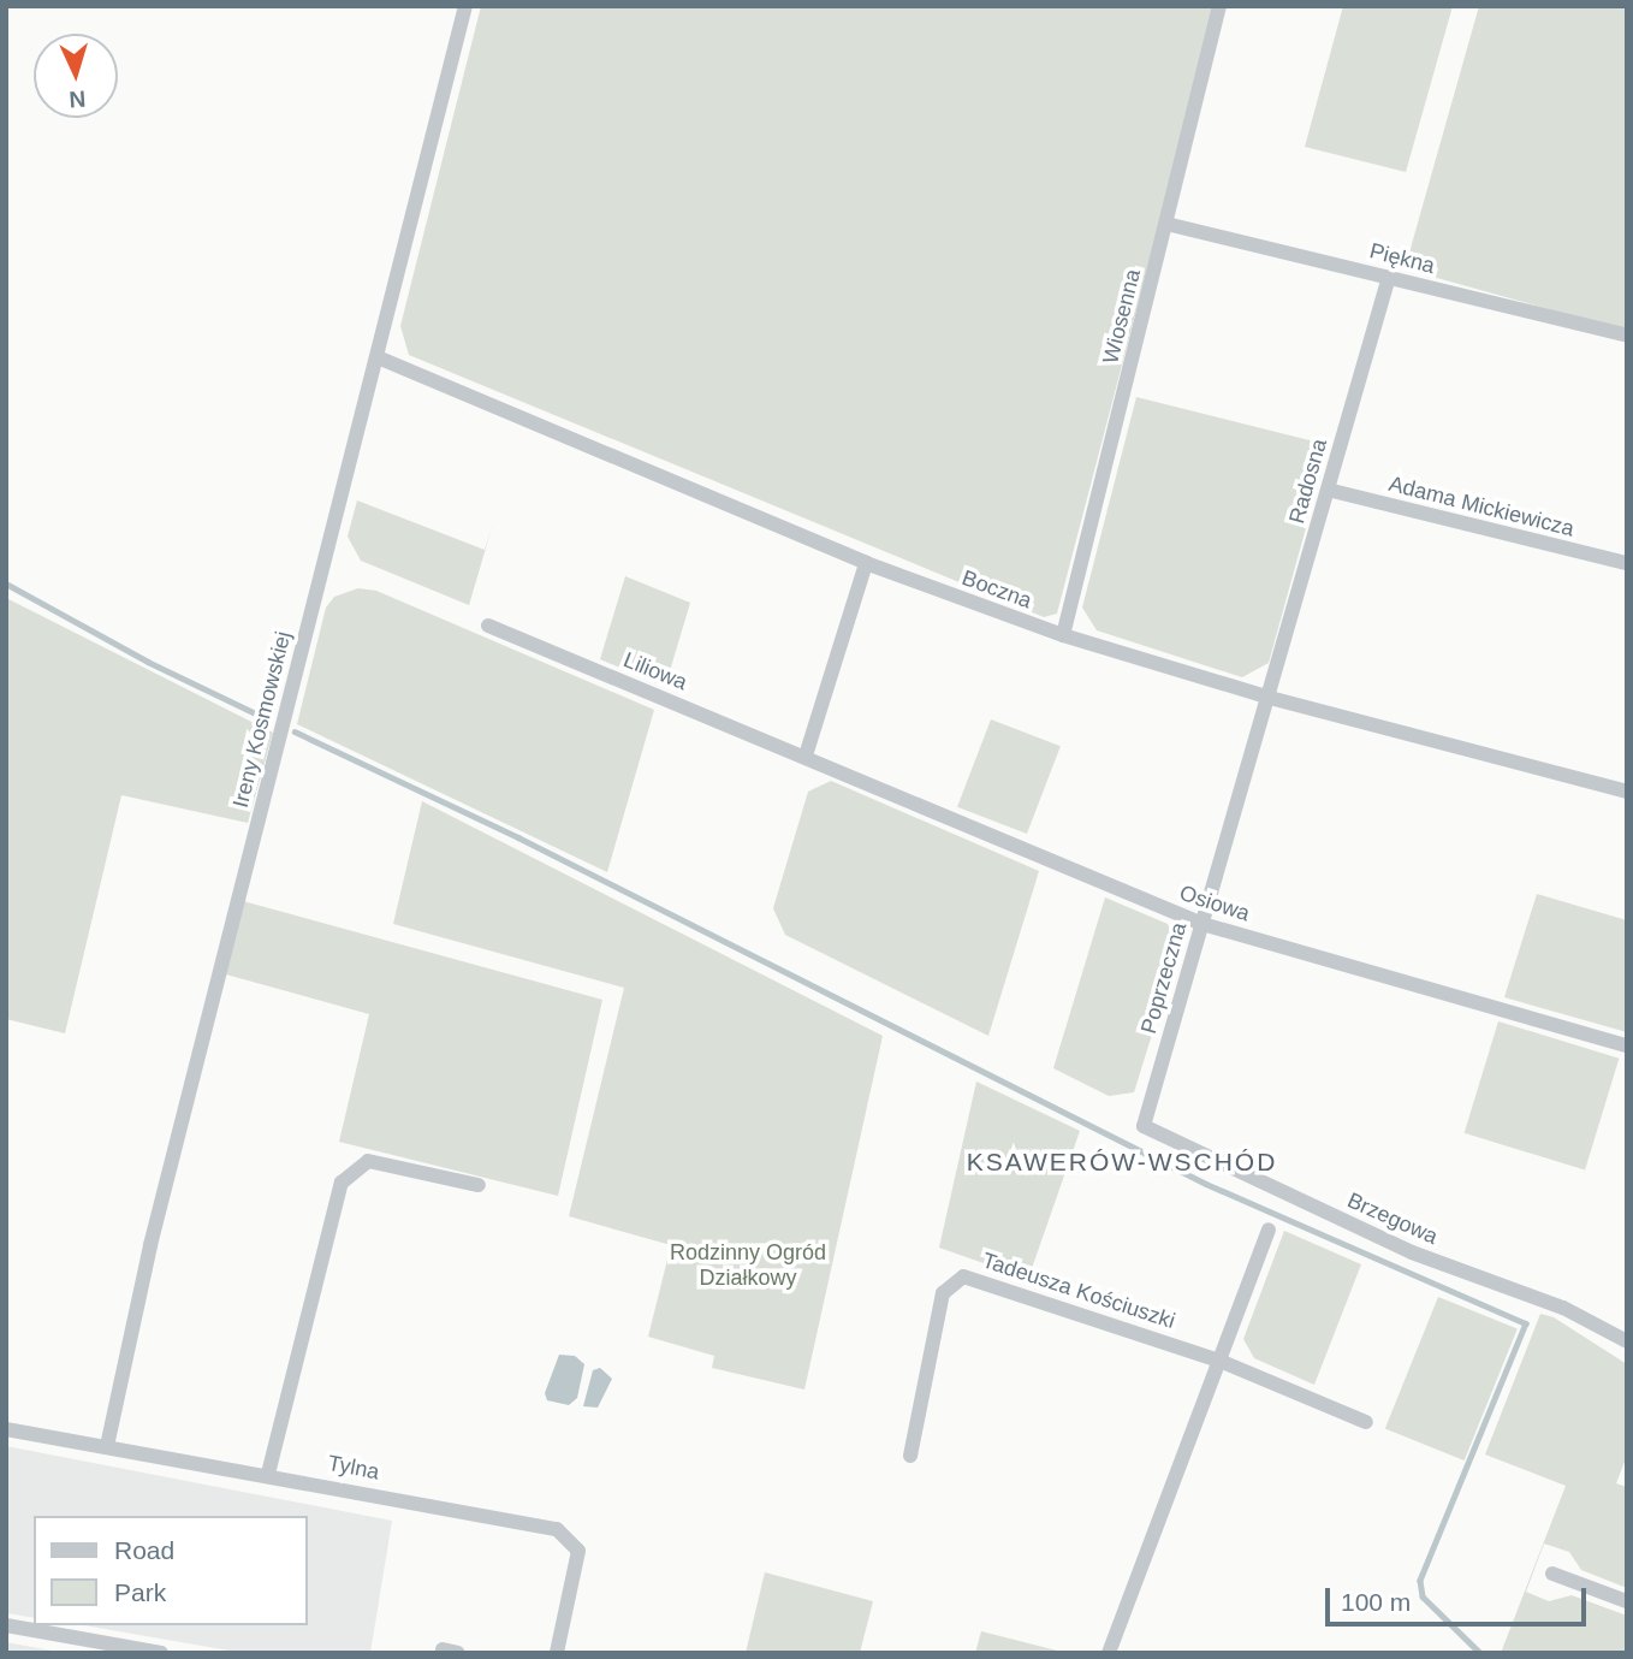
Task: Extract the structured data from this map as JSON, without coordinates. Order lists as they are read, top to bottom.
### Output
{
  "streets": {
    "street": [
      "Piękna",
      "Wiosenna",
      "Radosna",
      "Adama Mickiewicza",
      "Boczna",
      "Liliowa",
      "Ireny Kosmowskiej",
      "Osiowa",
      "Poprzeczna",
      "Brzegowa",
      "Tadeusza Kościuszki",
      "Tylna"
    ]
  },
  "crossings": [
    ["Piękna", "Wiosenna"],
    ["Piękna", "Radosna"],
    ["Wiosenna", "Boczna"],
    ["Radosna", "Adama Mickiewicza"],
    ["Radosna", "Boczna"],
    ["Radosna", "Poprzeczna"],
    ["Boczna", "Ireny Kosmowskiej"],
    ["Boczna", "Poprzeczna"],
    ["Liliowa", "Osiowa"],
    ["Ireny Kosmowskiej", "Tylna"],
    ["Osiowa", "Poprzeczna"],
    ["Poprzeczna", "Brzegowa"]
  ],
  "districts": ["KSAWERÓW-WSCHÓD"],
  "parks": ["Rodzinny Ogród Działkowy"],
  "legend": ["Road", "Park"],
  "scale_bar": "100 m",
  "north": "bottom"
}
